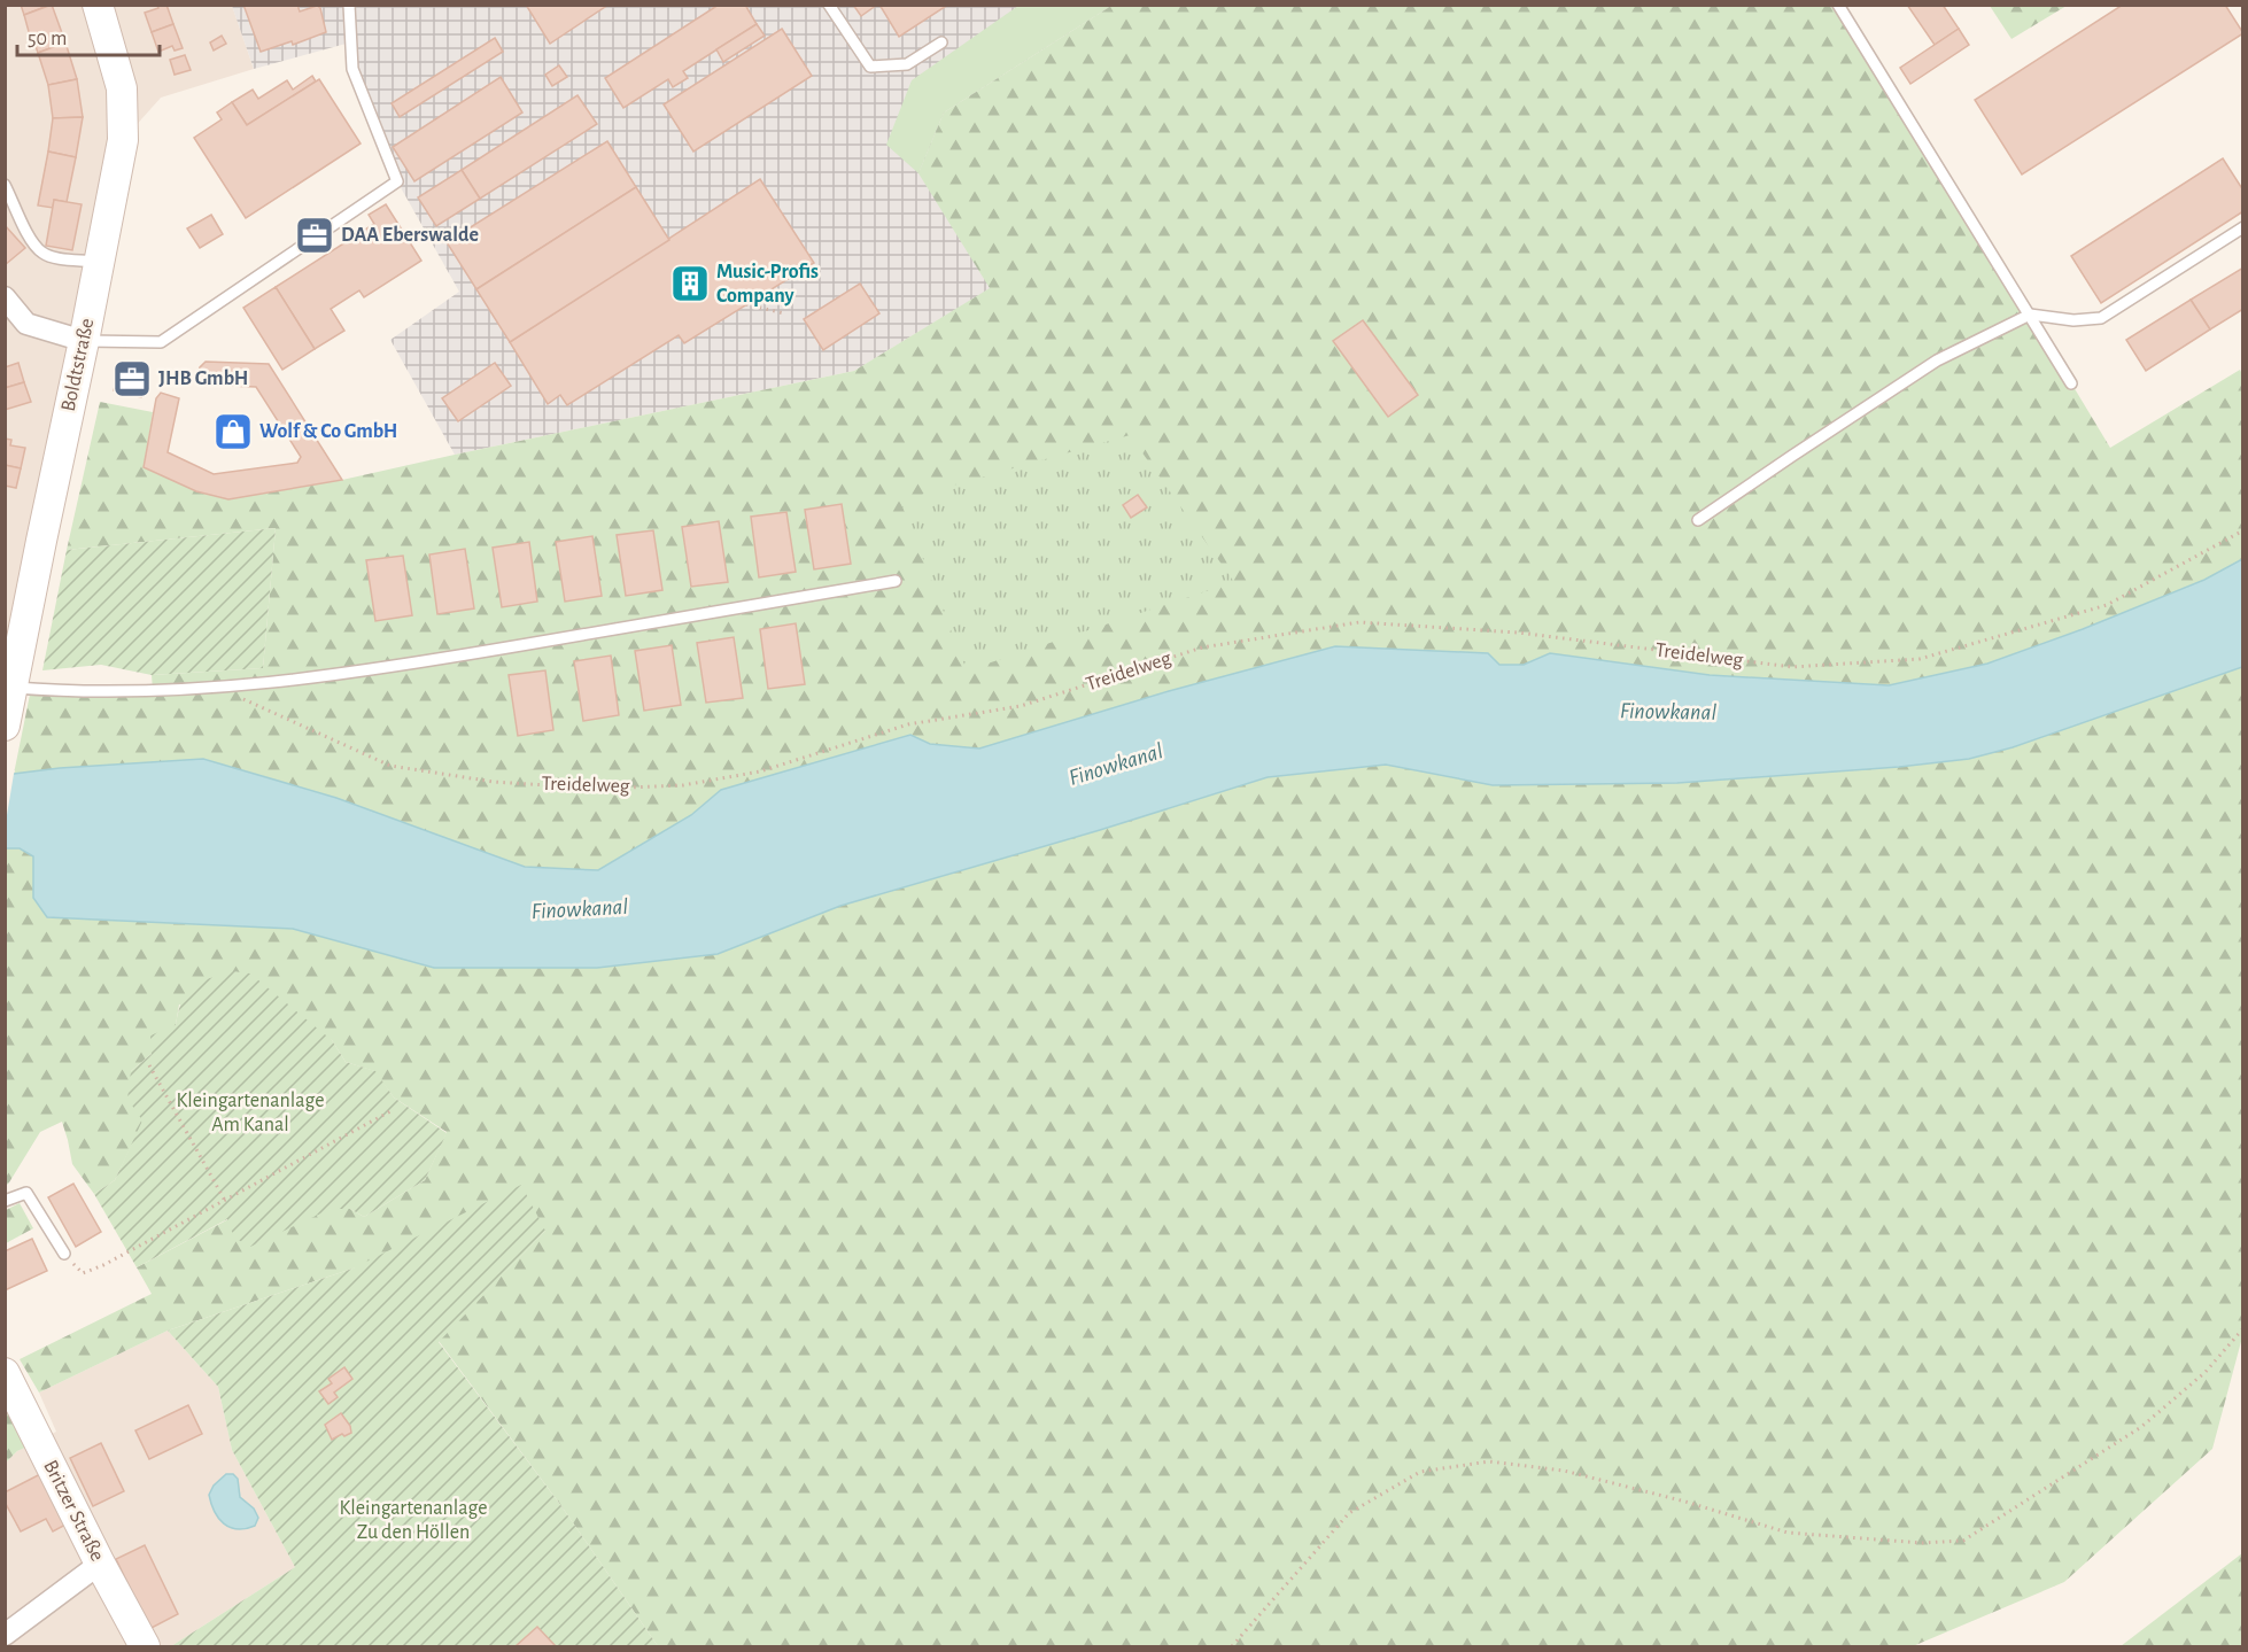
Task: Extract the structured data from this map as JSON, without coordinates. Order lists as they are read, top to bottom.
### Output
{
  "streets": {
    "main road": ["Boldtstraße", "Britzer Straße"],
    "path": ["Treidelweg"]
  },
  "water": ["Finowkanal"],
  "parks": ["Kleingartenanlage Am Kanal", "Kleingartenanlage Zu den Höllen"],
  "places": {
    "office": ["DAA Eberswalde", "JHB GmbH"],
    "building": ["Music-Profis Company"],
    "shop": ["Wolf & Co GmbH"]
  },
  "scale_bar": "50 m"
}
